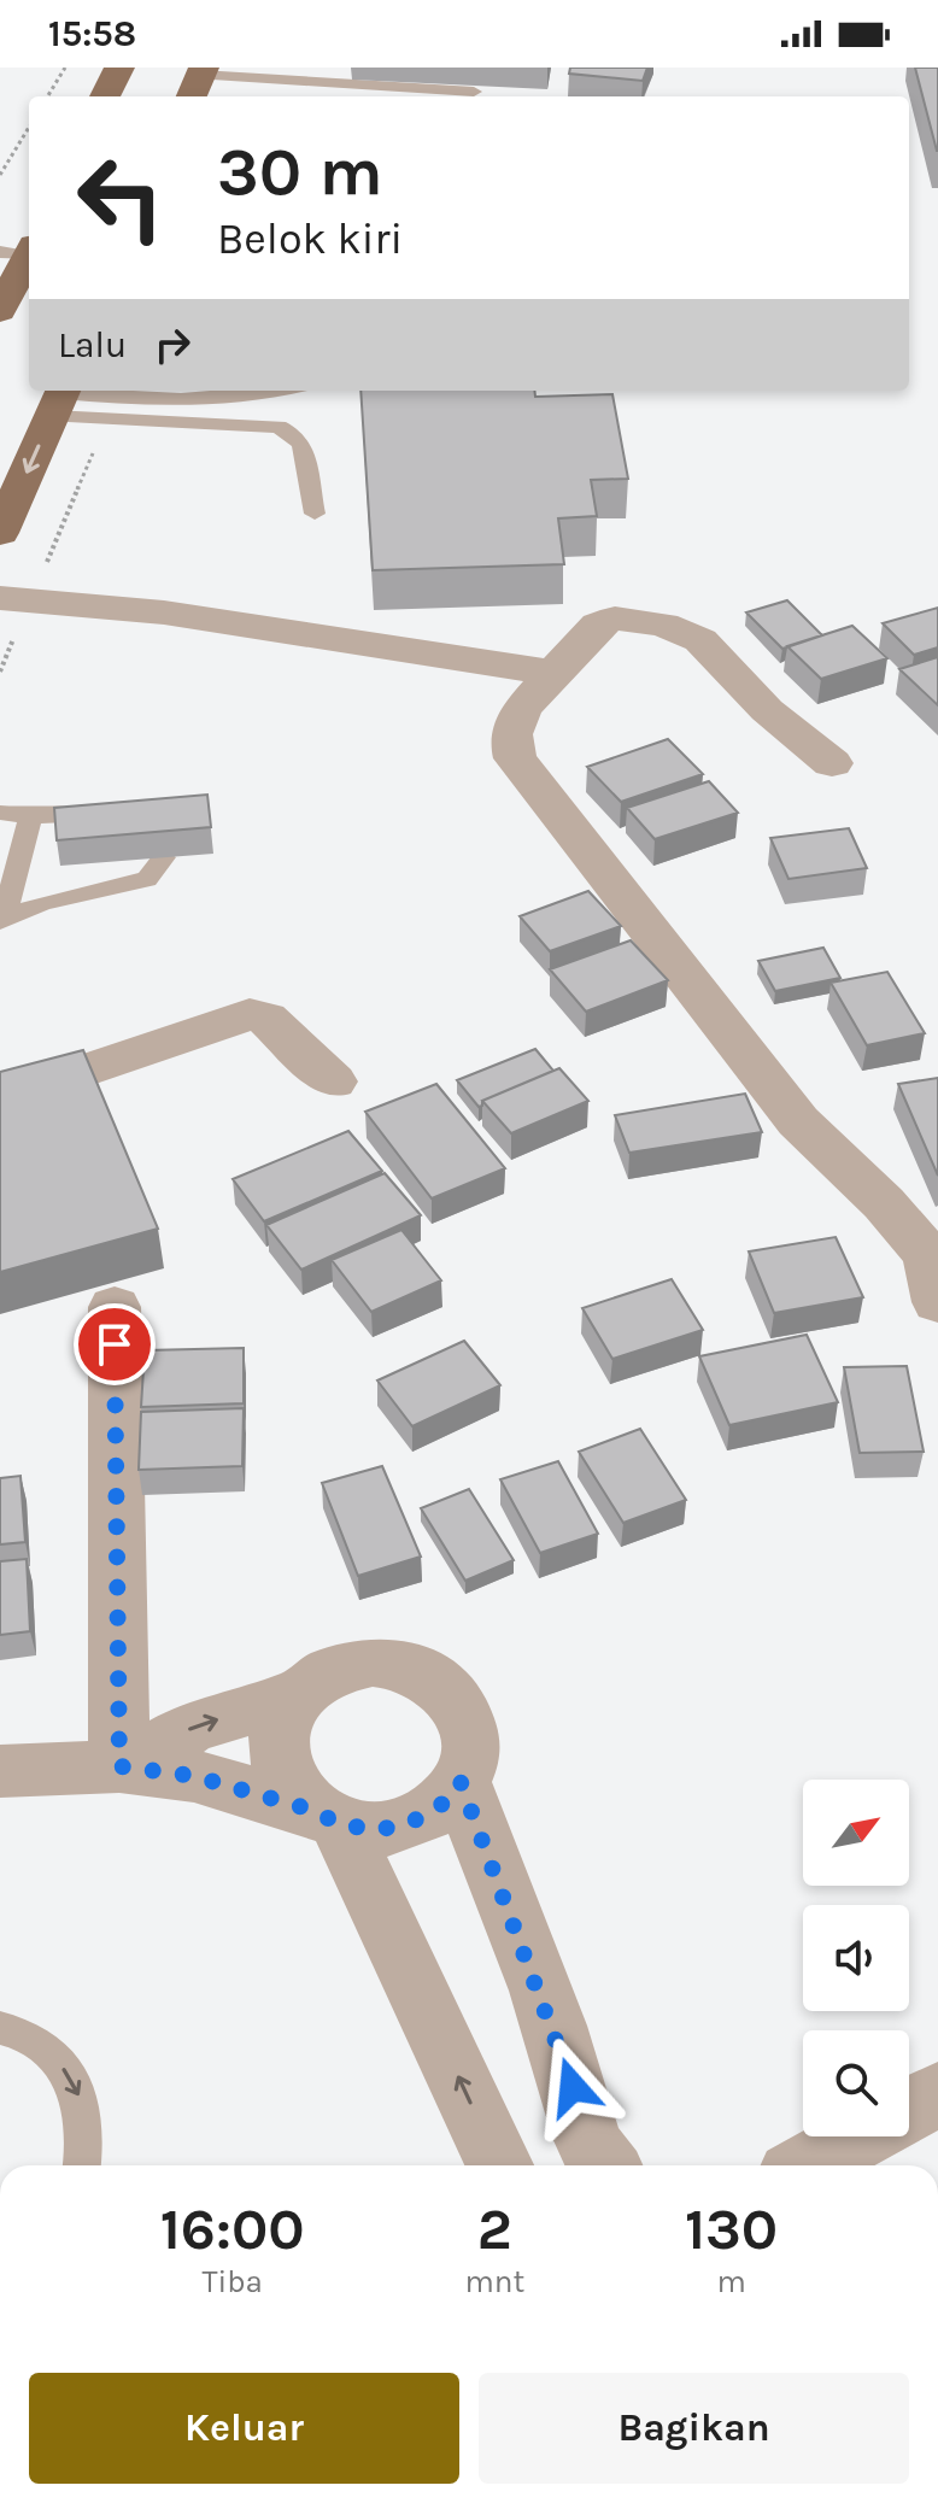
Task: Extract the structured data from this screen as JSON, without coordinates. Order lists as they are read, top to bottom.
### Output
{
  "north": "top right",
  "page": {
    "status": "15:58",
    "turn": ["30 m", "Belok kiri"],
    "then": "Lalu",
    "eta": [
      "16:00",
      "Tiba",
      "2",
      "mnt",
      "130",
      "m"
    ],
    "buttons": ["Keluar", "Bagikan"]
  }
}
